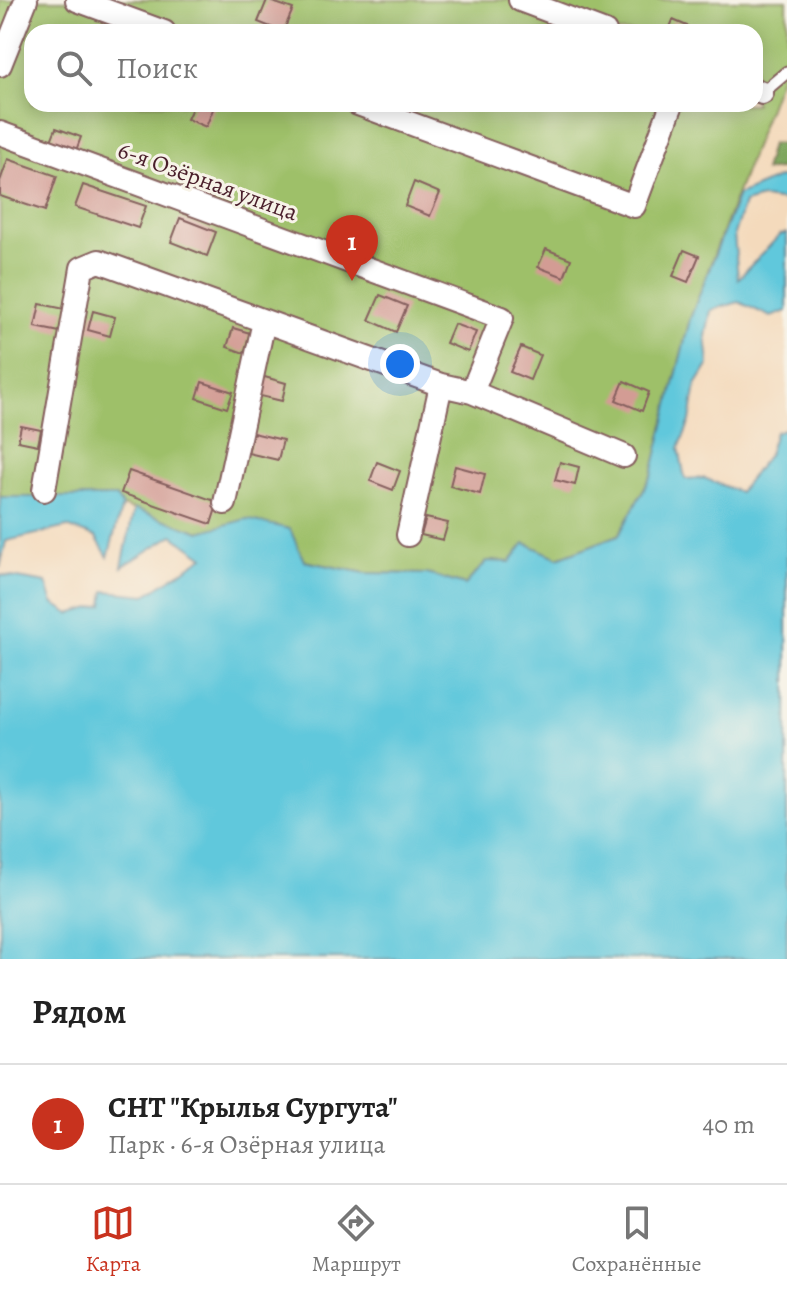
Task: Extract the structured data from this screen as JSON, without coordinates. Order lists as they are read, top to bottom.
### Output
{
  "streets": {
    "street": ["6-я Озёрная улица"]
  },
  "page": {
    "search": "Поиск",
    "pins": "1",
    "heading": "Рядом",
    "list": [
      {
        "mark": "1",
        "name": "CНТ \"Крылья Сургута\"",
        "note": "Парк · 6-я Озёрная улица",
        "value": "40 m"
      }
    ],
    "nav": ["Карта", "Маршрут", "Сохранённые"]
  }
}
